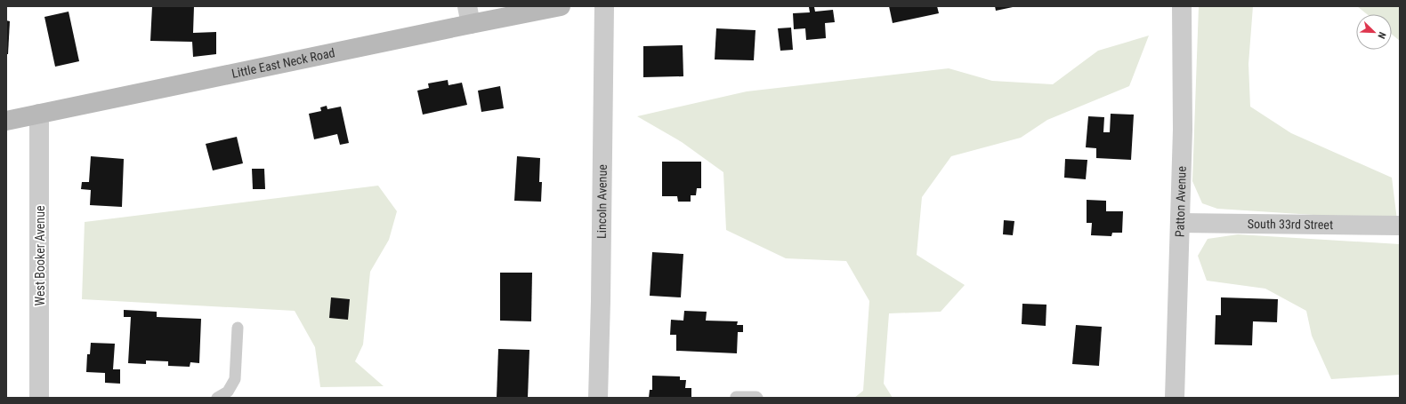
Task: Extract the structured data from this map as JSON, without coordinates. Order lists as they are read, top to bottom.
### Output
{
  "streets": {
    "main road": ["Little East Neck Road"],
    "street": [
      "Lincoln Avenue",
      "Patton Avenue",
      "South 33rd Street",
      "West Booker Avenue"
    ]
  },
  "crossings": [
    ["Little East Neck Road", "West Booker Avenue"],
    ["Patton Avenue", "South 33rd Street"]
  ],
  "north": "bottom right"
}
